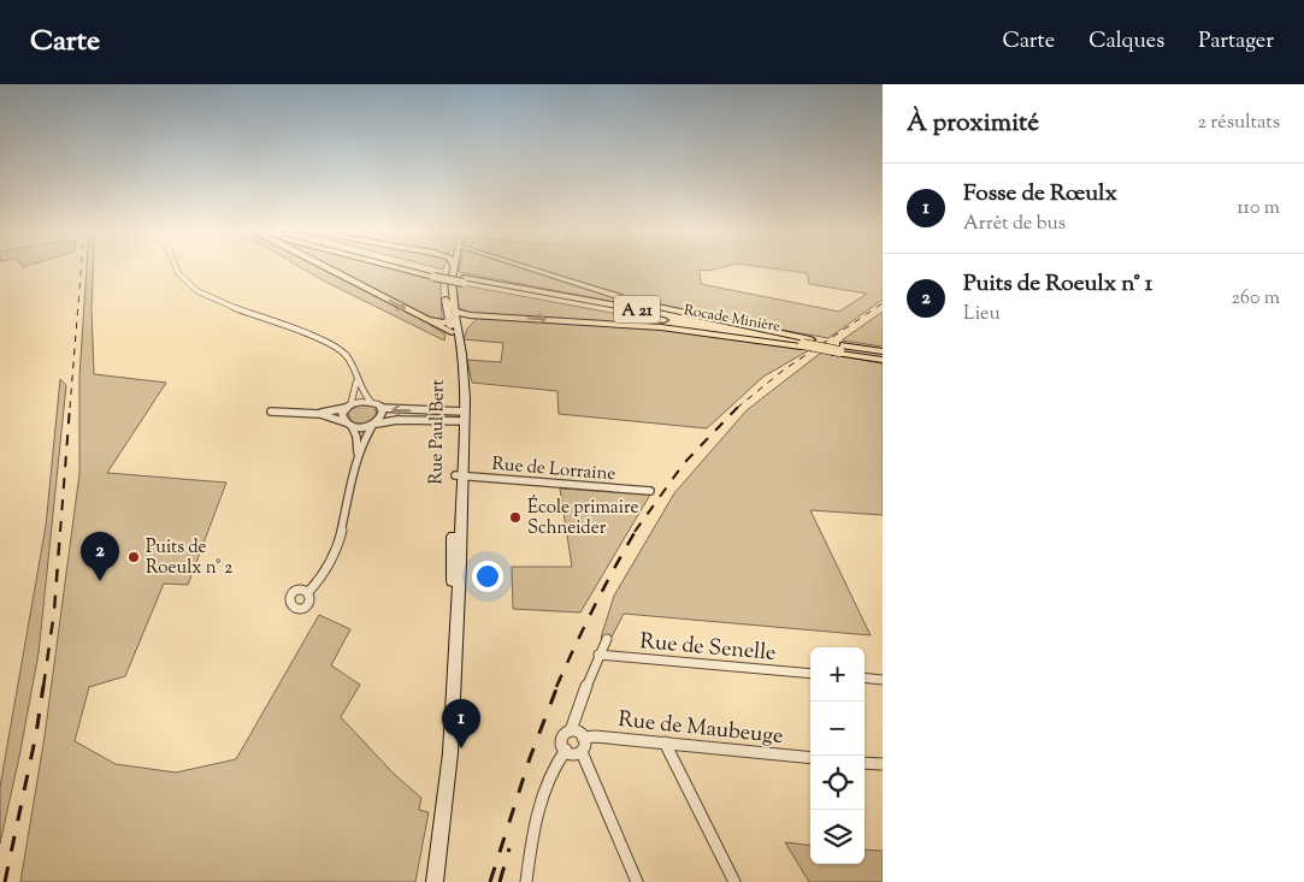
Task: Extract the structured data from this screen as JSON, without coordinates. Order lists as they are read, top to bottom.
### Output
{
  "streets": {
    "highway": ["A 21", "Rocade Minière"],
    "main road": ["Rue Paul Bert"],
    "street": ["Rue de Lorraine", "Rue de Senelle", "Rue de Maubeuge"]
  },
  "crossings": [
    ["Rue Paul Bert", "Rue de Lorraine"]
  ],
  "places": ["École primaire Schneider", "Puits de Roeulx n° 2"],
  "page": {
    "header": "Carte",
    "nav": ["Carte", "Calques", "Partager"],
    "heading": ["À proximité", "2 résultats"],
    "list": [
      {
        "mark": "1",
        "name": "Fosse de Rœulx",
        "note": "Arrêt de bus",
        "value": "110 m"
      },
      {
        "mark": "2",
        "name": "Puits de Roeulx n° 1",
        "note": "Lieu",
        "value": "260 m"
      }
    ],
    "pins": ["2", "1"],
    "map_buttons": ["+", "−"]
  }
}
